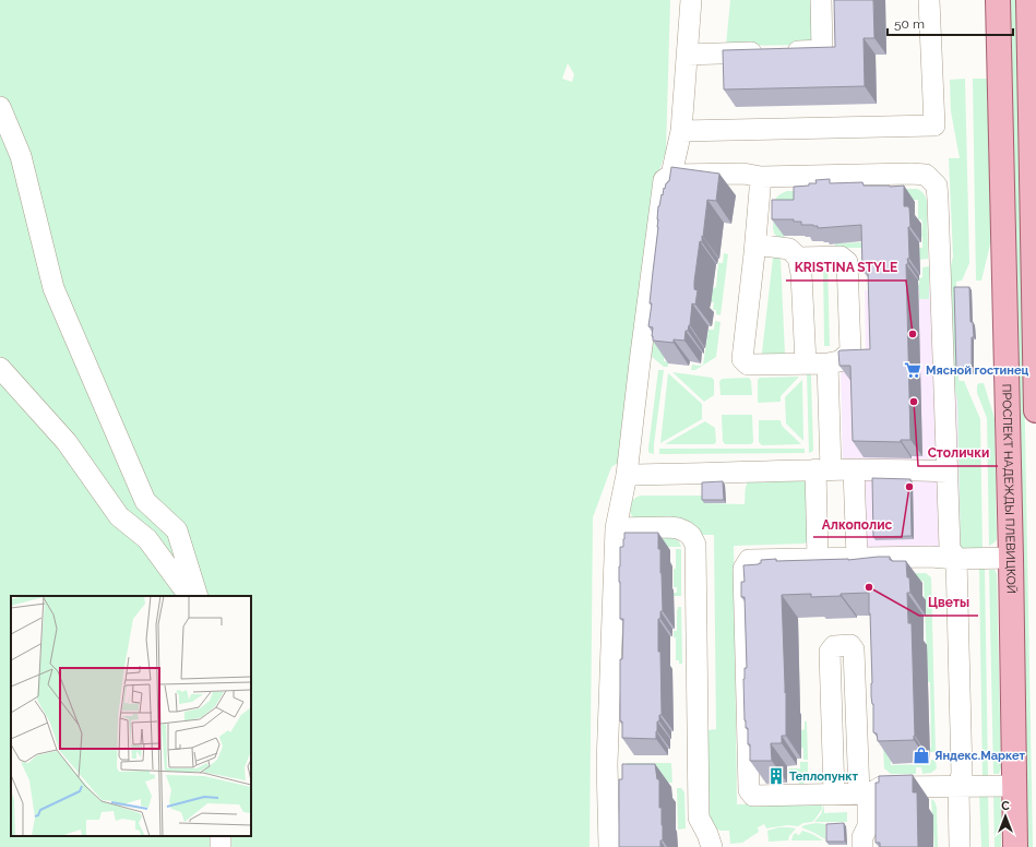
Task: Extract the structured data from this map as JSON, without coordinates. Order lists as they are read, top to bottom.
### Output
{
  "streets": {
    "main road": ["ПРОСПЕКТ НАДЕЖДЫ ПЛЕВИЦКОЙ"]
  },
  "places": {
    "other": [
      "KRISTINA STYLE",
      "Столички",
      "Алкополис",
      "Цветы"
    ],
    "supermarket": ["Мясной гостинец"],
    "shop": ["Яндекс.Маркет"],
    "building": ["Теплопункт"]
  },
  "scale_bar": "50 m",
  "north": "top"
}
